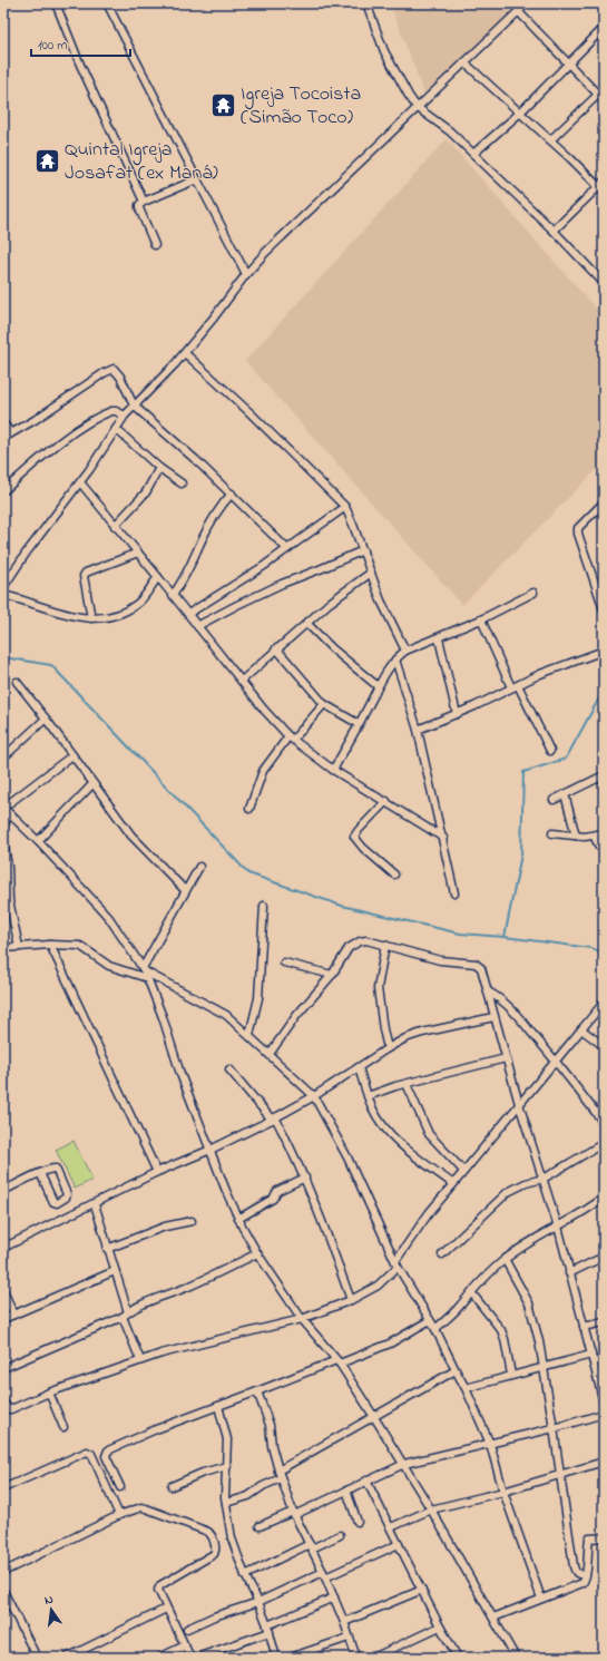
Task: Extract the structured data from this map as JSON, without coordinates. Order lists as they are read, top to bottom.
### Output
{
  "places": {
    "temple": ["Igreja Tocoista (Simão Toco)", "Quintal Igreja Josafat (ex Maná)"]
  },
  "scale_bar": "100 m",
  "north": "top"
}
